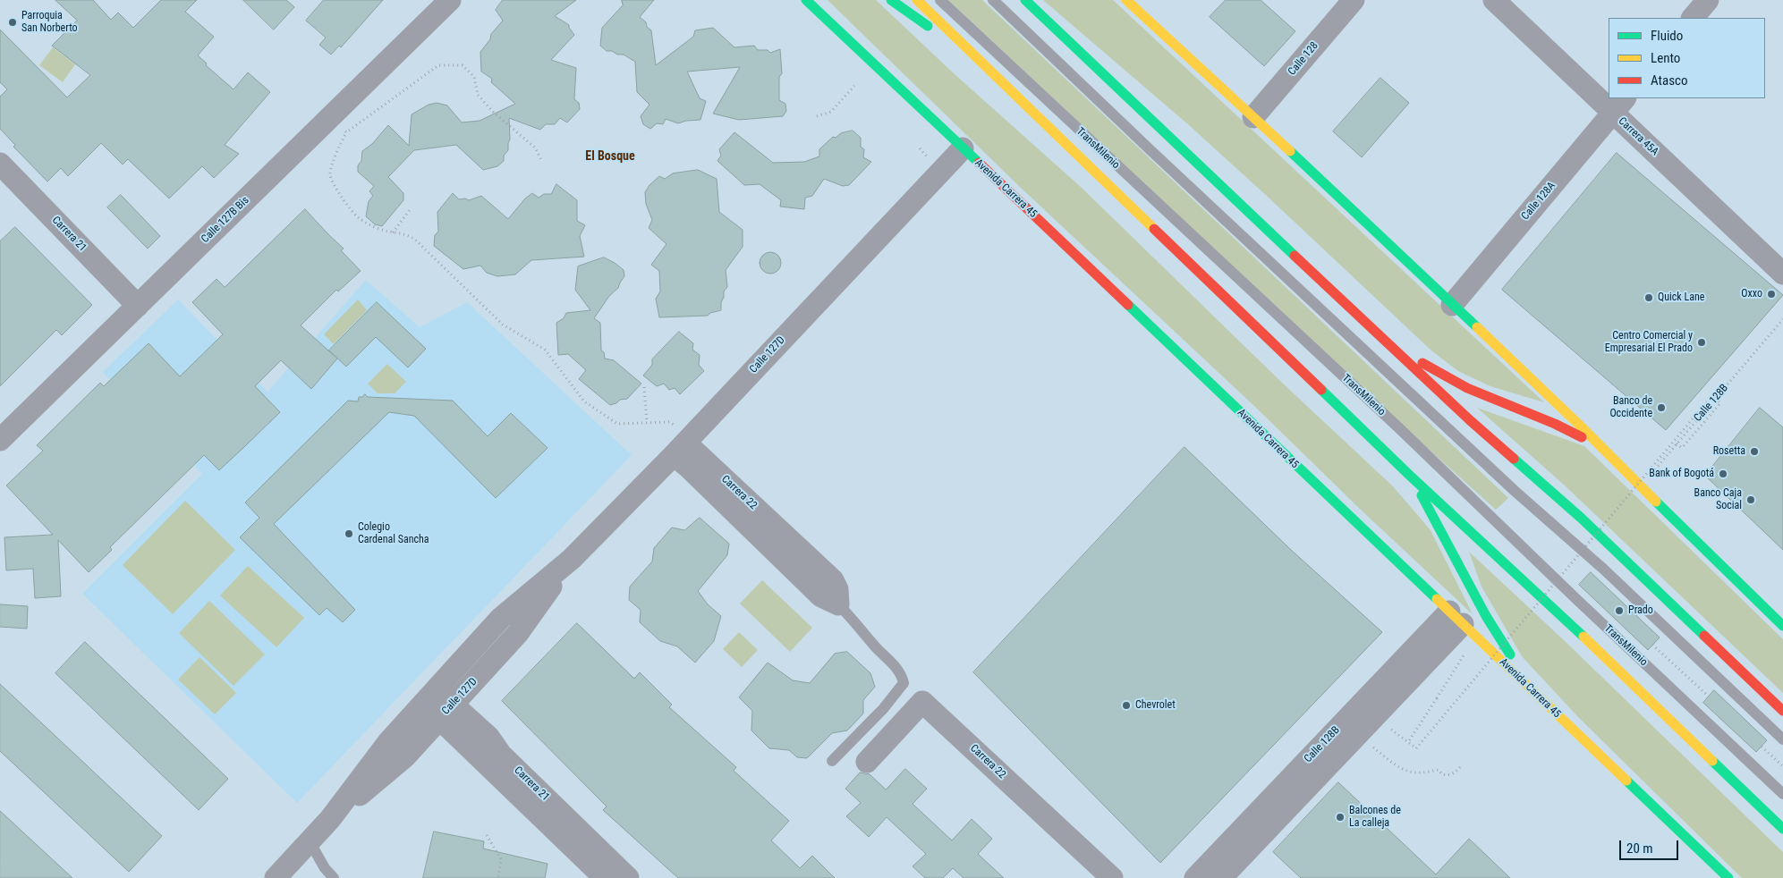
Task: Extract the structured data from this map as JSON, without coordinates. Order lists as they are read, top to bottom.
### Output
{
  "streets": {
    "highway": ["Avenida Carrera 45"],
    "street": [
      "Calle 128",
      "Carrera 45A",
      "Calle 128A",
      "Calle 127B Bis",
      "Carrera 21",
      "Calle 127D",
      "Calle 128B",
      "Carrera 22"
    ],
    "lane": ["TransMilenio"]
  },
  "crossings": [
    ["Carrera 45A", "Calle 128A"],
    ["Avenida Carrera 45", "Calle 127D"],
    ["Avenida Carrera 45", "Calle 128B"],
    ["Calle 127B Bis", "Carrera 21"],
    ["Carrera 21", "Calle 127D"],
    ["Calle 127D", "Carrera 22"]
  ],
  "districts": ["El Bosque"],
  "places": [
    "Parroquia San Norberto",
    "Oxxo",
    "Quick Lane",
    "Centro Comercial y Empresarial El Prado",
    "Banco de Occidente",
    "Rosetta",
    "Bank of Bogotá",
    "Banco Caja Social",
    "Colegio Cardenal Sancha",
    "Prado",
    "Chevrolet",
    "Balcones de La calleja"
  ],
  "legend": ["Fluido", "Lento", "Atasco"],
  "scale_bar": "20 m"
}
